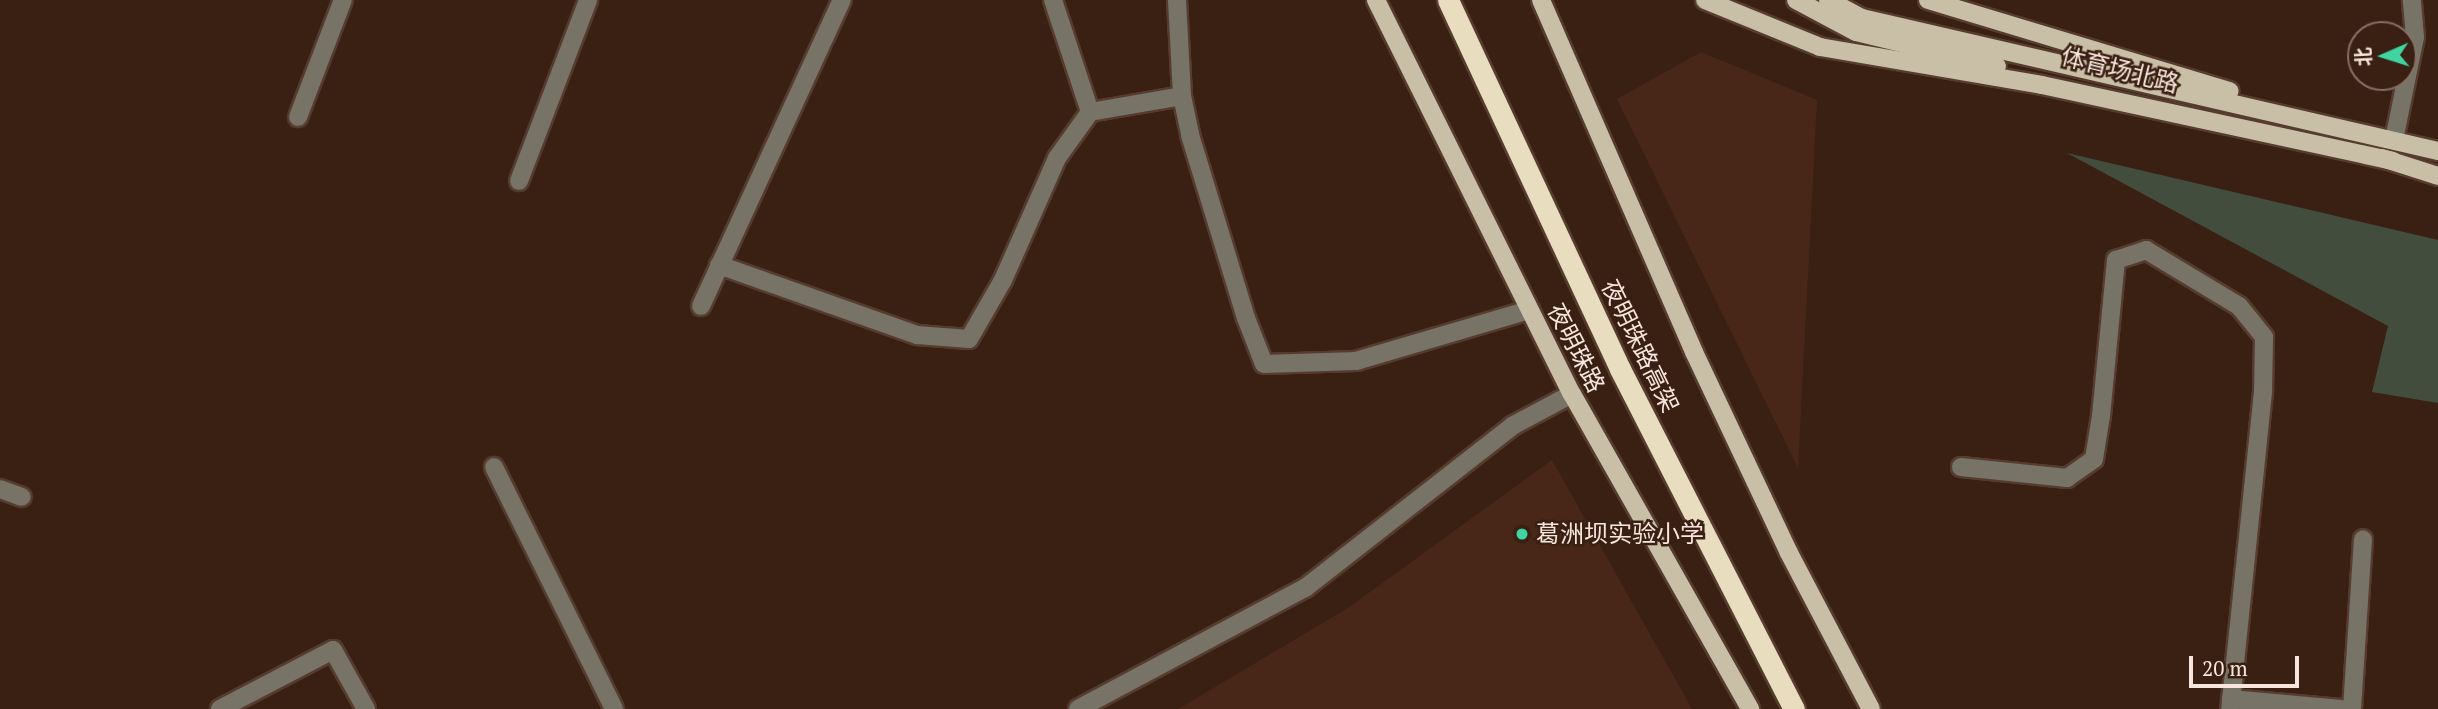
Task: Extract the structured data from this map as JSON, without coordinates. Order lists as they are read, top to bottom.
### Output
{
  "streets": {
    "highway": ["夜明珠路高架"],
    "main road": ["体育场北路", "夜明珠路"]
  },
  "places": ["葛洲坝实验小学"],
  "scale_bar": "20 m",
  "north": "left"
}
